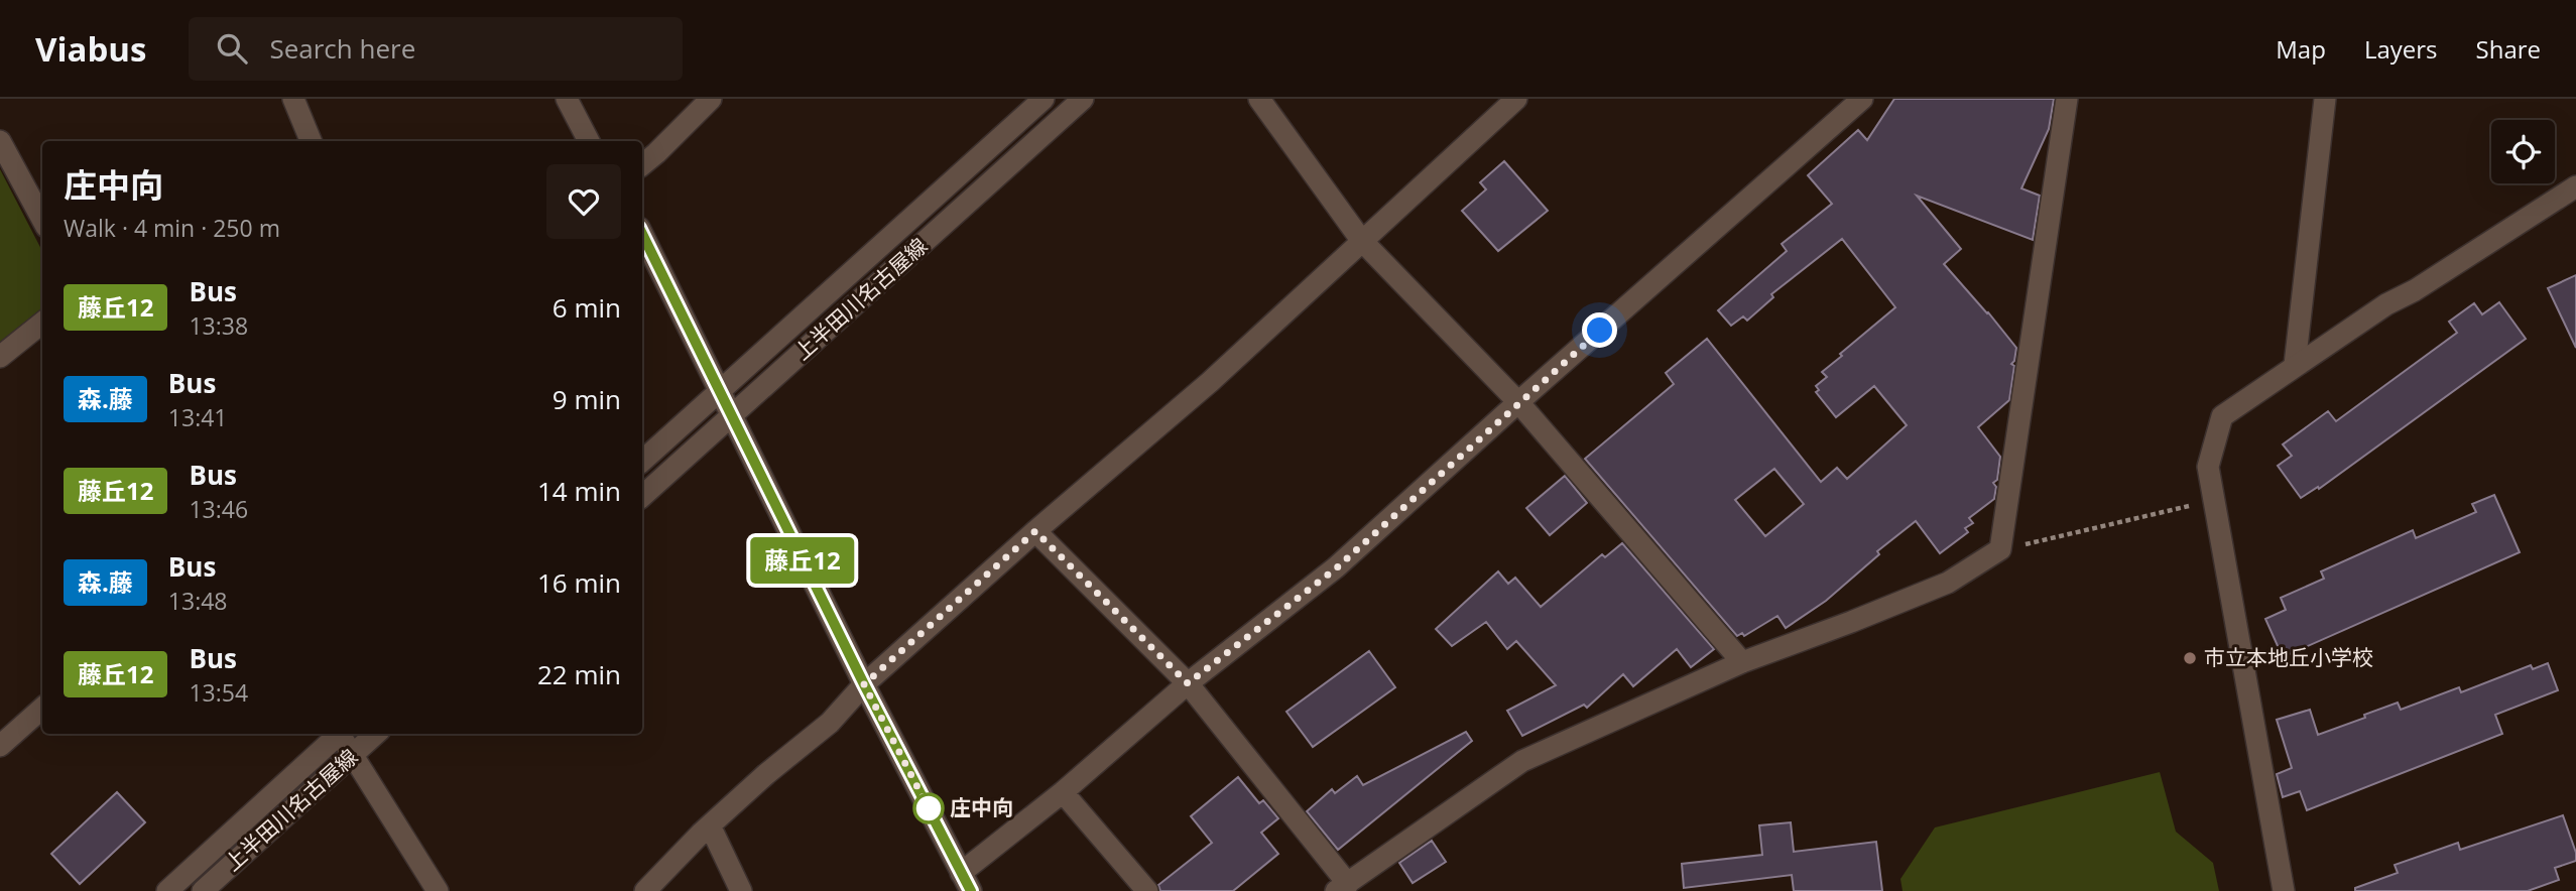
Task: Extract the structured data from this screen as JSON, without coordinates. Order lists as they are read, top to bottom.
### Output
{
  "streets": {
    "street": ["上半田川名古屋線"]
  },
  "places": ["市立本地丘小学校", "庄中向"],
  "lines": ["bus line 藤丘12"],
  "page": {
    "header": "Viabus",
    "search": "Search here",
    "nav": ["Map", "Layers", "Share"],
    "on_map": "藤丘12",
    "heading": ["庄中向", "Walk · 4 min · 250 m"],
    "list": [
      {
        "mark": "藤丘12",
        "name": "Bus",
        "note": "13:38",
        "value": "6 min"
      },
      {
        "mark": "森.藤",
        "name": "Bus",
        "note": "13:41",
        "value": "9 min"
      },
      {
        "mark": "藤丘12",
        "name": "Bus",
        "note": "13:46",
        "value": "14 min"
      },
      {
        "mark": "森.藤",
        "name": "Bus",
        "note": "13:48",
        "value": "16 min"
      },
      {
        "mark": "藤丘12",
        "name": "Bus",
        "note": "13:54",
        "value": "22 min"
      }
    ]
  }
}
